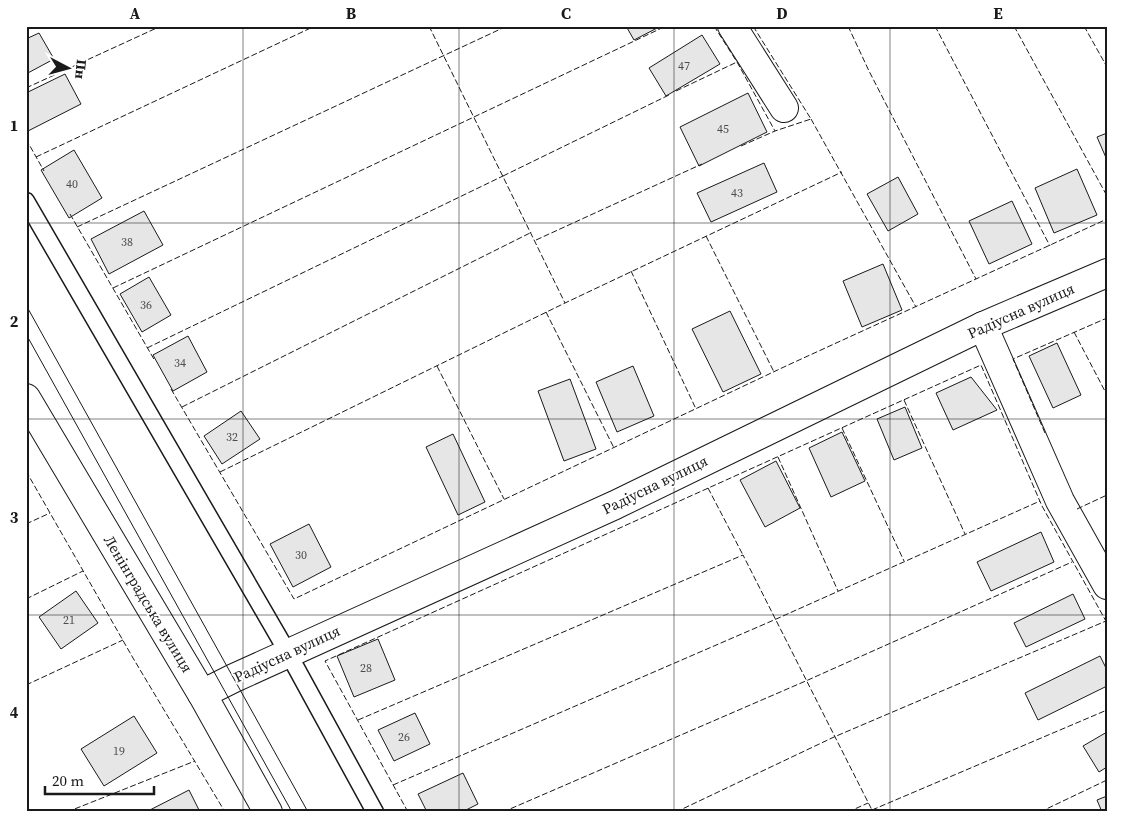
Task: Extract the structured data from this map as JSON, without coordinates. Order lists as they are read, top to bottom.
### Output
{
  "streets": {
    "street": ["Радіусна вулиця", "Ленінградська вулиця"]
  },
  "crossings": [
    ["Радіусна вулиця", "Ленінградська вулиця"]
  ],
  "house_numbers": [
    "47",
    "45",
    "40",
    "43",
    "38",
    "36",
    "34",
    "32",
    "30",
    "21",
    "28",
    "26",
    "19"
  ],
  "scale_bar": "20 m",
  "north": "right",
  "grid": {
    "columns": [
      "A",
      "B",
      "C",
      "D",
      "E"
    ],
    "rows": [
      "1",
      "2",
      "3",
      "4"
    ]
  }
}
